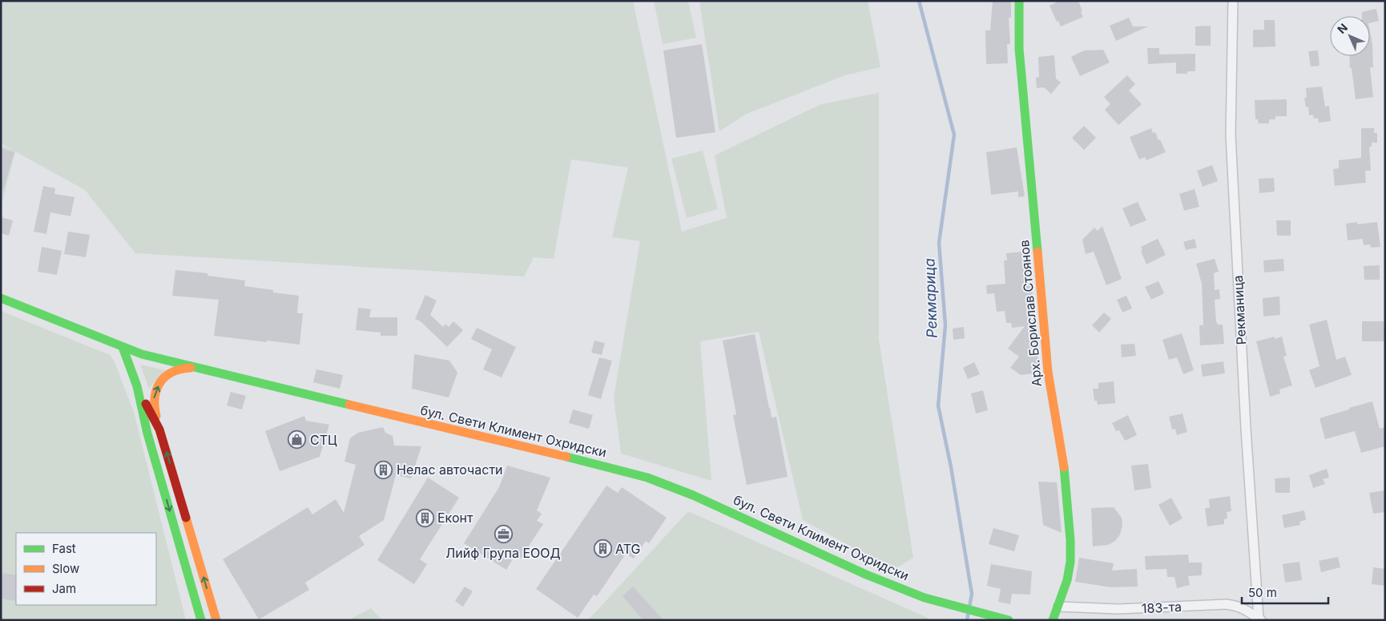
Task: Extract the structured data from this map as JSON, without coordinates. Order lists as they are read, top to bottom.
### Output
{
  "streets": {
    "main road": ["Арх. Борислав Стоянов", "бул. Свети Климент Охридски"],
    "street": ["Рекманица", "183-та"]
  },
  "crossings": [
    ["Рекманица", "183-та"],
    ["Арх. Борислав Стоянов", "183-та"]
  ],
  "water": ["Рекмарица"],
  "places": {
    "shop": ["СТЦ"],
    "building": ["Нелас авточасти", "Еконт", "ATG"],
    "office": ["Лийф Група ЕООД"]
  },
  "legend": ["Fast", "Slow", "Jam"],
  "scale_bar": "50 m",
  "north": "top left"
}
